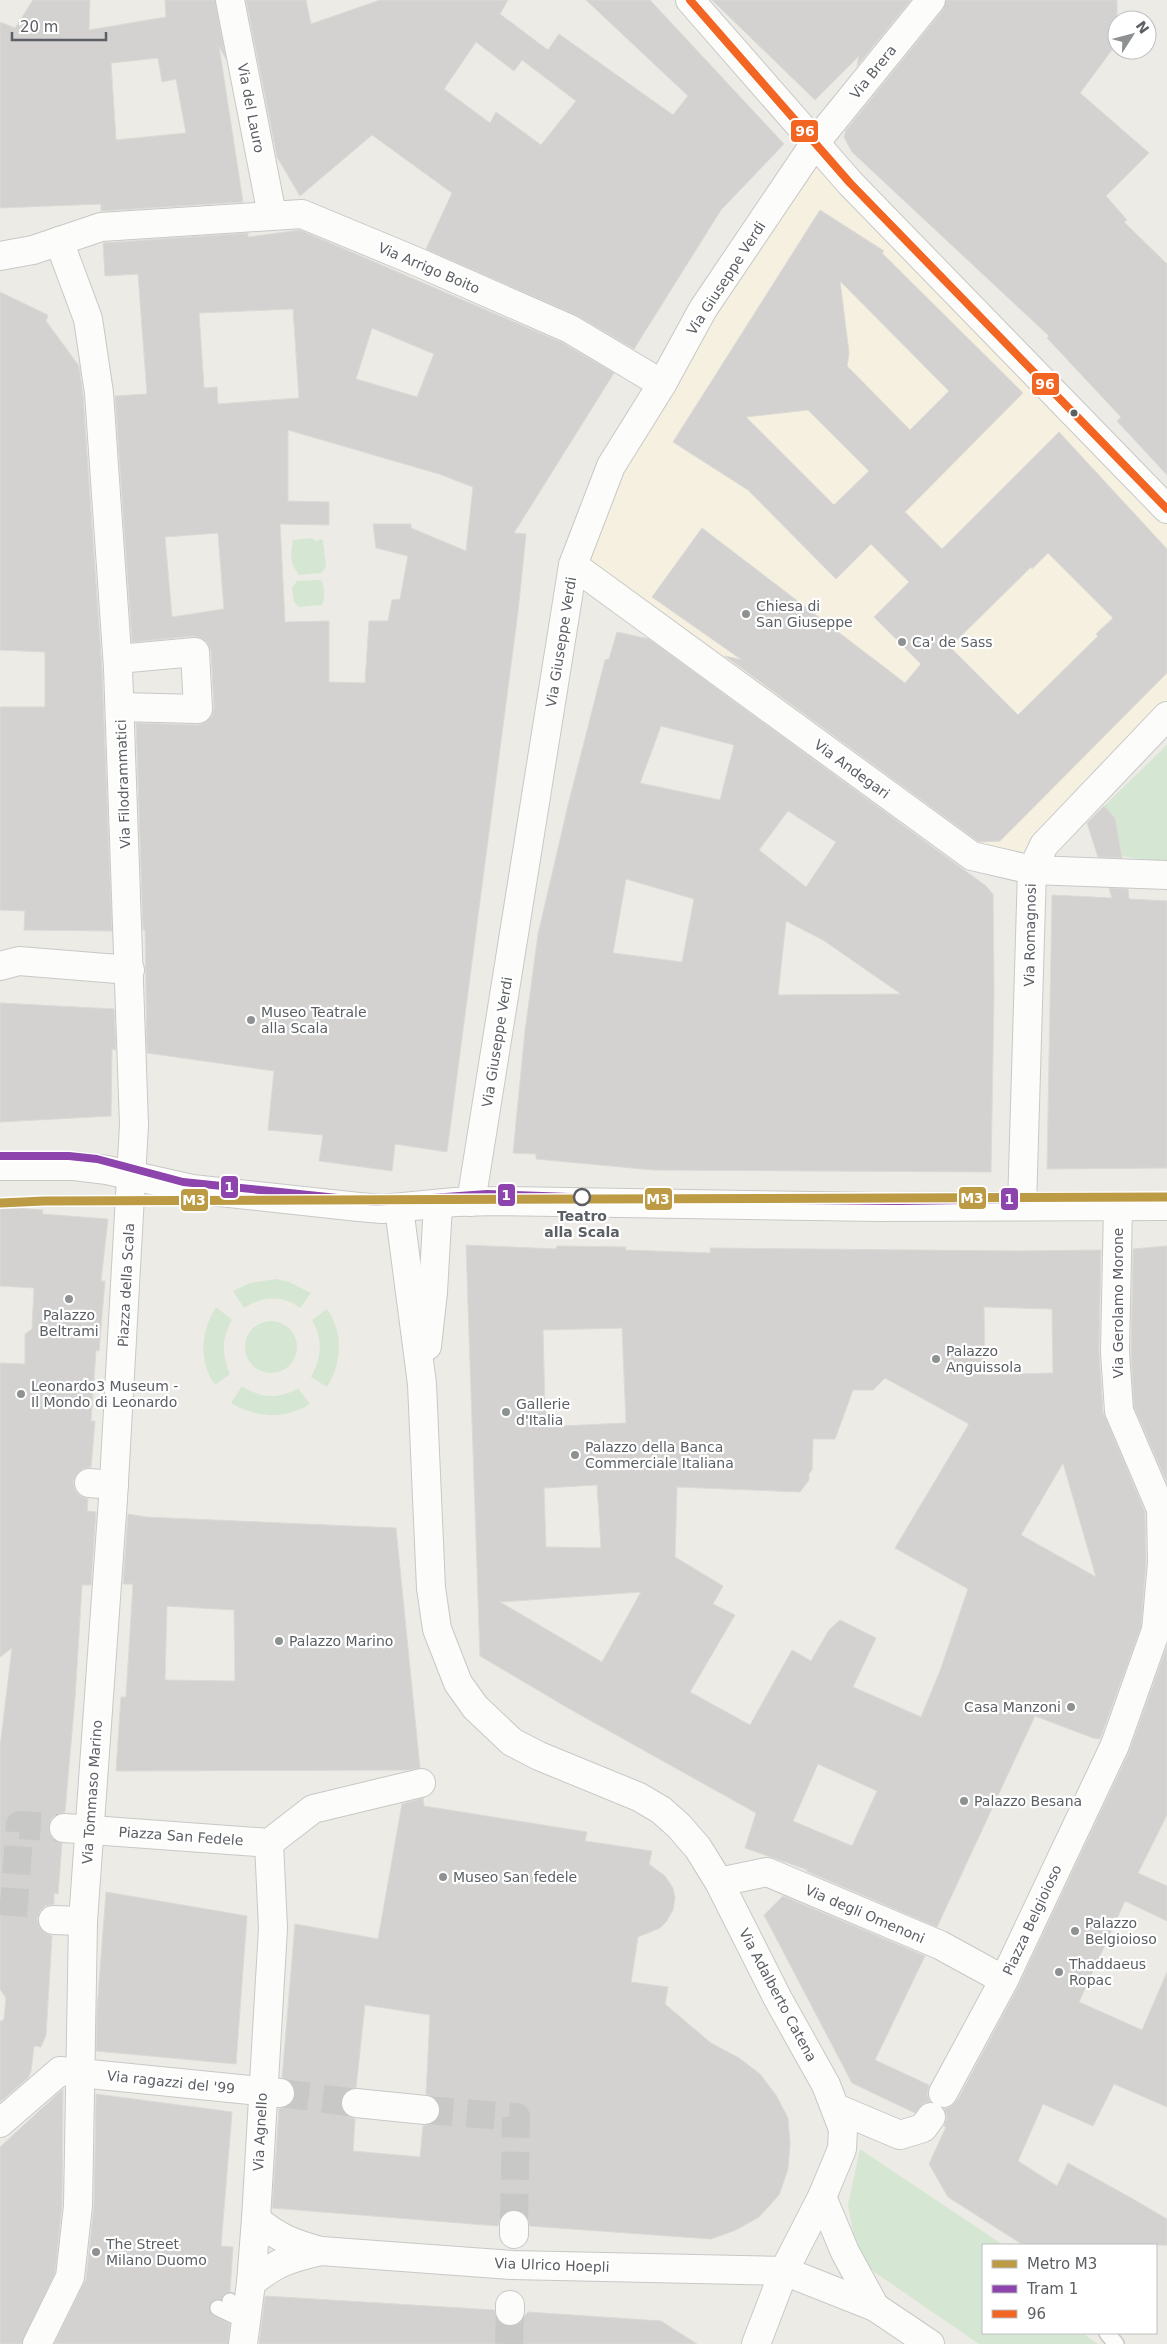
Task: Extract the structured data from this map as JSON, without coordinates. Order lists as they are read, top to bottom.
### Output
{
  "streets": {
    "street": [
      "Via Brera",
      "Via del Lauro",
      "Via Arrigo Boito",
      "Via Giuseppe Verdi",
      "Via Andegari",
      "Via Filodrammatici",
      "Via Romagnosi",
      "Piazza della Scala",
      "Via Gerolamo Morone",
      "Via Tommaso Marino",
      "Piazza San Fedele",
      "Via degli Omenoni",
      "Piazza Belgioioso",
      "Via Adalberto Catena",
      "Via ragazzi del '99",
      "Via Agnello",
      "Via Ulrico Hoepli"
    ]
  },
  "crossings": [
    ["Via Brera", "Via Giuseppe Verdi"],
    ["Via del Lauro", "Via Arrigo Boito"],
    ["Via Arrigo Boito", "Via Giuseppe Verdi"],
    ["Via Arrigo Boito", "Via Filodrammatici"],
    ["Via Giuseppe Verdi", "Via Andegari"],
    ["Via Andegari", "Via Romagnosi"],
    ["Via Filodrammatici", "Piazza della Scala"],
    ["Piazza della Scala", "Via Tommaso Marino"],
    ["Via Gerolamo Morone", "Piazza Belgioioso"],
    ["Via Tommaso Marino", "Piazza San Fedele"],
    ["Via Tommaso Marino", "Via ragazzi del '99"],
    ["Piazza San Fedele", "Via Agnello"],
    ["Via degli Omenoni", "Piazza Belgioioso"],
    ["Via degli Omenoni", "Via Adalberto Catena"],
    ["Via Adalberto Catena", "Via Ulrico Hoepli"],
    ["Via ragazzi del '99", "Via Agnello"],
    ["Via Agnello", "Via Ulrico Hoepli"]
  ],
  "places": [
    "Chiesa di San Giuseppe",
    "Ca' de Sass",
    "Museo Teatrale alla Scala",
    "Teatro alla Scala",
    "Palazzo Beltrami",
    "Palazzo Anguissola",
    "Leonardo3 Museum - Il Mondo di Leonardo",
    "Gallerie d'Italia",
    "Palazzo della Banca Commerciale Italiana",
    "Palazzo Marino",
    "Casa Manzoni",
    "Palazzo Besana",
    "Museo San fedele",
    "Palazzo Belgioioso",
    "Thaddaeus Ropac",
    "The Street Milano Duomo"
  ],
  "lines": ["transit line 96", "tram line 1", "metro line M3"],
  "legend": ["Metro M3", "Tram 1", "96"],
  "scale_bar": "20 m",
  "north": "top right"
}
